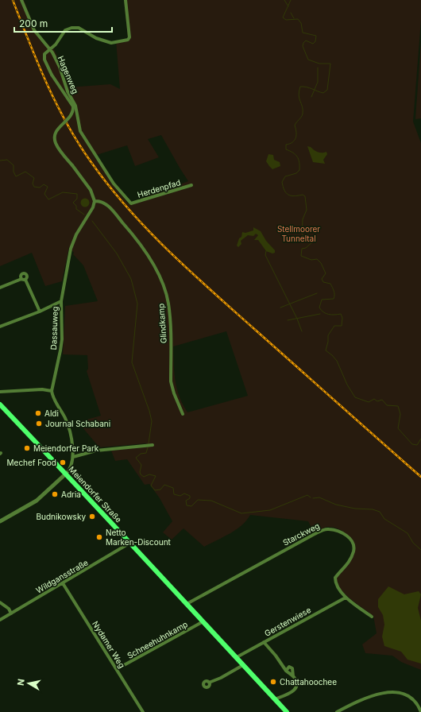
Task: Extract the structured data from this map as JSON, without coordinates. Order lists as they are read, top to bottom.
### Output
{
  "streets": {
    "main road": ["Meiendorfer Straße"],
    "street": [
      "Hagenweg",
      "Herdenpfad",
      "Glindkamp",
      "Dassauweg",
      "Starckweg",
      "Wildgansstraße",
      "Gerstenwiese",
      "Schneehuhnkamp",
      "Nydamer Weg"
    ]
  },
  "crossings": [
    ["Hagenweg", "Herdenpfad"],
    ["Glindkamp", "Dassauweg"],
    ["Meiendorfer Straße", "Starckweg"],
    ["Meiendorfer Straße", "Wildgansstraße"],
    ["Meiendorfer Straße", "Gerstenwiese"],
    ["Meiendorfer Straße", "Schneehuhnkamp"],
    ["Starckweg", "Gerstenwiese"],
    ["Wildgansstraße", "Nydamer Weg"],
    ["Schneehuhnkamp", "Nydamer Weg"]
  ],
  "parks": ["Stellmoorer Tunneltal"],
  "places": [
    "Aldi",
    "Journal Schabani",
    "Meiendorfer Park",
    "Mechef Food",
    "Adria",
    "Budnikowsky",
    "Netto Marken-Discount",
    "Chattahoochee"
  ],
  "scale_bar": "200 m",
  "north": "left"
}
